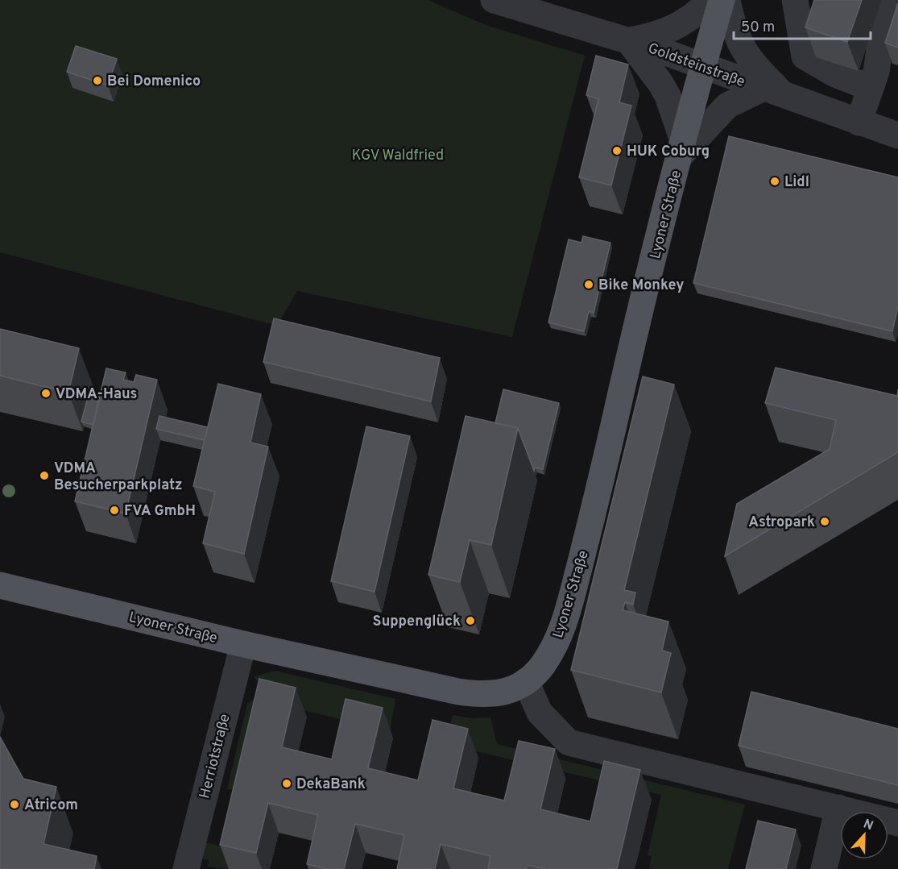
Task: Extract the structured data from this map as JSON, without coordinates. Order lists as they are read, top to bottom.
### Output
{
  "streets": {
    "main road": ["Lyoner Straße"],
    "street": ["Goldsteinstraße", "Herriotstraße"]
  },
  "crossings": [
    ["Goldsteinstraße", "Lyoner Straße"],
    ["Lyoner Straße", "Herriotstraße"]
  ],
  "parks": ["KGV Waldfried"],
  "places": [
    "Bei Domenico",
    "HUK Coburg",
    "Lidl",
    "Bike Monkey",
    "VDMA-Haus",
    "VDMA Besucherparkplatz",
    "FVA GmbH",
    "Astropark",
    "Suppenglück",
    "DekaBank",
    "Atricom"
  ],
  "scale_bar": "50 m",
  "north": "top"
}
